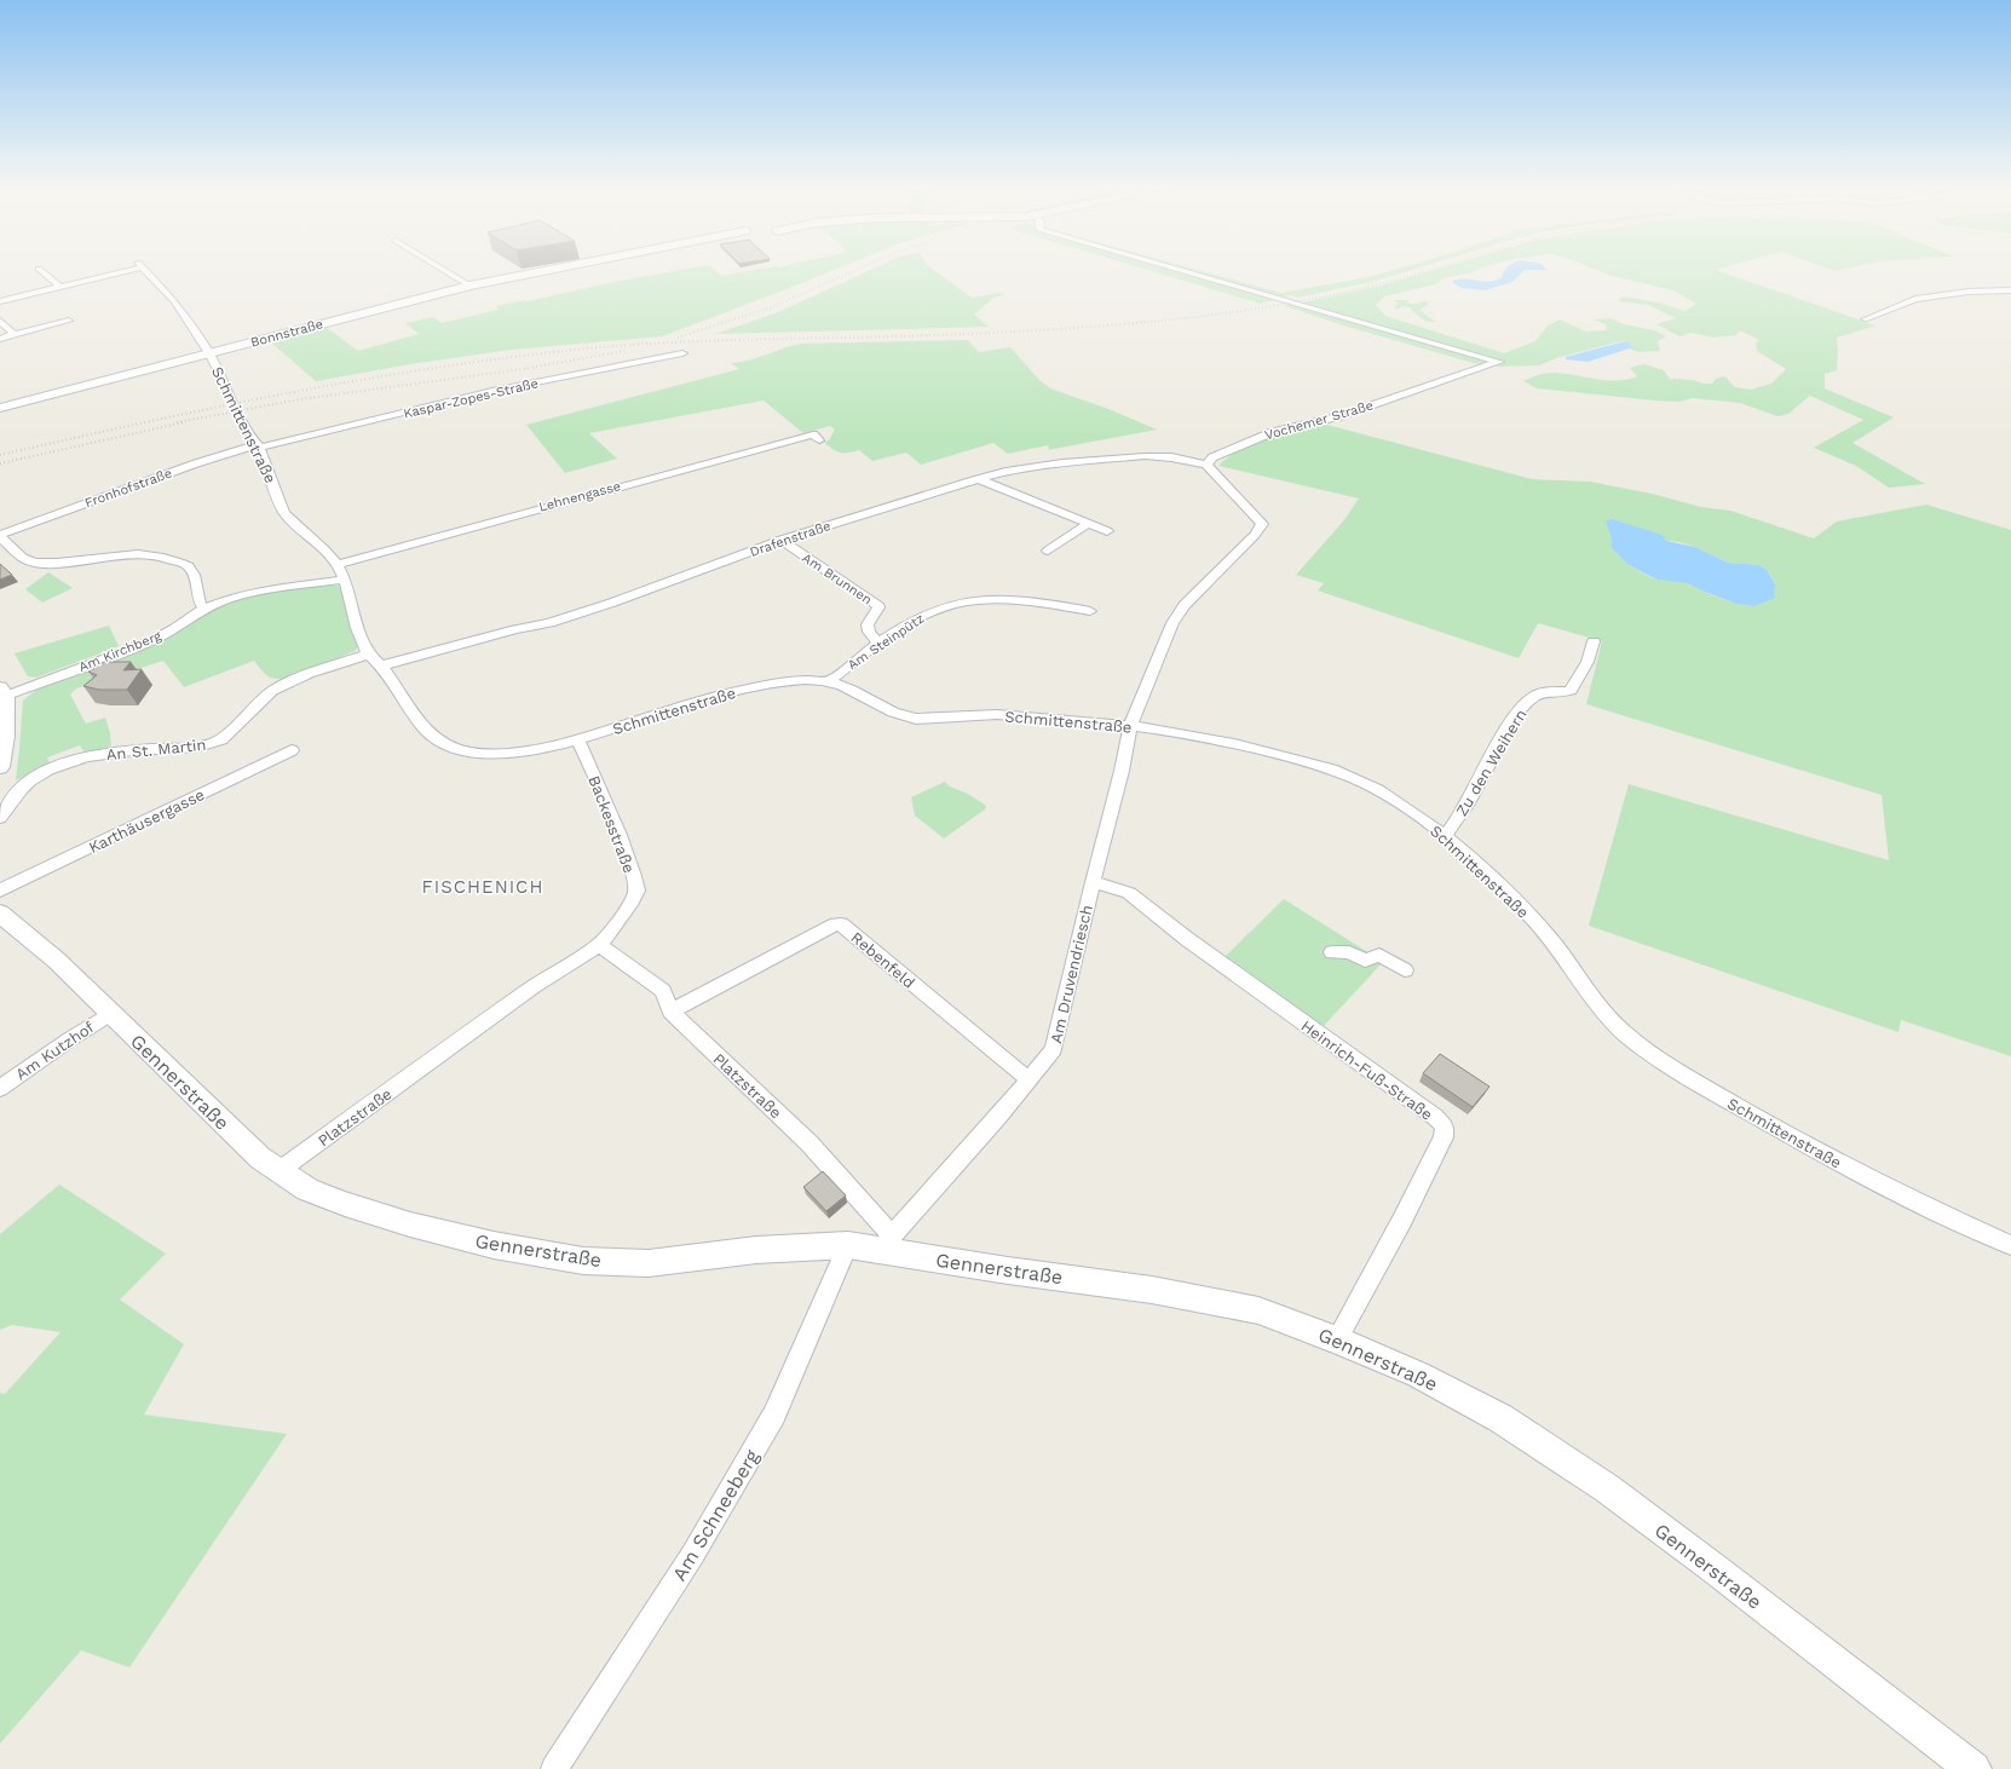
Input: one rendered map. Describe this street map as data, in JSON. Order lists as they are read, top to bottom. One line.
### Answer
{"streets":{"main road":["Bonnstraße"],"street":["Kaspar-Zopes-Straße","Vochemer Straße","Schmittenstraße","Fronhofstraße","Lehnengasse","Drafenstraße","Am Brunnen","Am Steinpütz","Am Kirchberg","An St. Martin","Zu den Weihern","Karthäusergasse","Backesstraße","Rebenfeld","Am Druvendriesch","Am Kutzhof","Heinrich-Fuß-Straße","Gennerstraße","Platzstraße","Am Schneeberg"]},"crossings":[["Bonnstraße","Schmittenstraße"],["Kaspar-Zopes-Straße","Schmittenstraße"],["Kaspar-Zopes-Straße","Fronhofstraße"],["Vochemer Straße","Drafenstraße"],["Schmittenstraße","Fronhofstraße"],["Schmittenstraße","Lehnengasse"],["Schmittenstraße","Drafenstraße"],["Schmittenstraße","Am Steinpütz"],["Schmittenstraße","Am Kirchberg"],["Schmittenstraße","An St. Martin"],["Schmittenstraße","Zu den Weihern"],["Schmittenstraße","Backesstraße"],["Schmittenstraße","Am Druvendriesch"],["Drafenstraße","Am Brunnen"],["Am Brunnen","Am Steinpütz"],["Backesstraße","Platzstraße"],["Rebenfeld","Am Druvendriesch"],["Rebenfeld","Platzstraße"],["Am Druvendriesch","Heinrich-Fuß-Straße"],["Am Druvendriesch","Gennerstraße"],["Am Druvendriesch","Platzstraße"],["Am Kutzhof","Gennerstraße"],["Heinrich-Fuß-Straße","Gennerstraße"],["Gennerstraße","Platzstraße"],["Gennerstraße","Am Schneeberg"]],"districts":["FISCHENICH"]}
